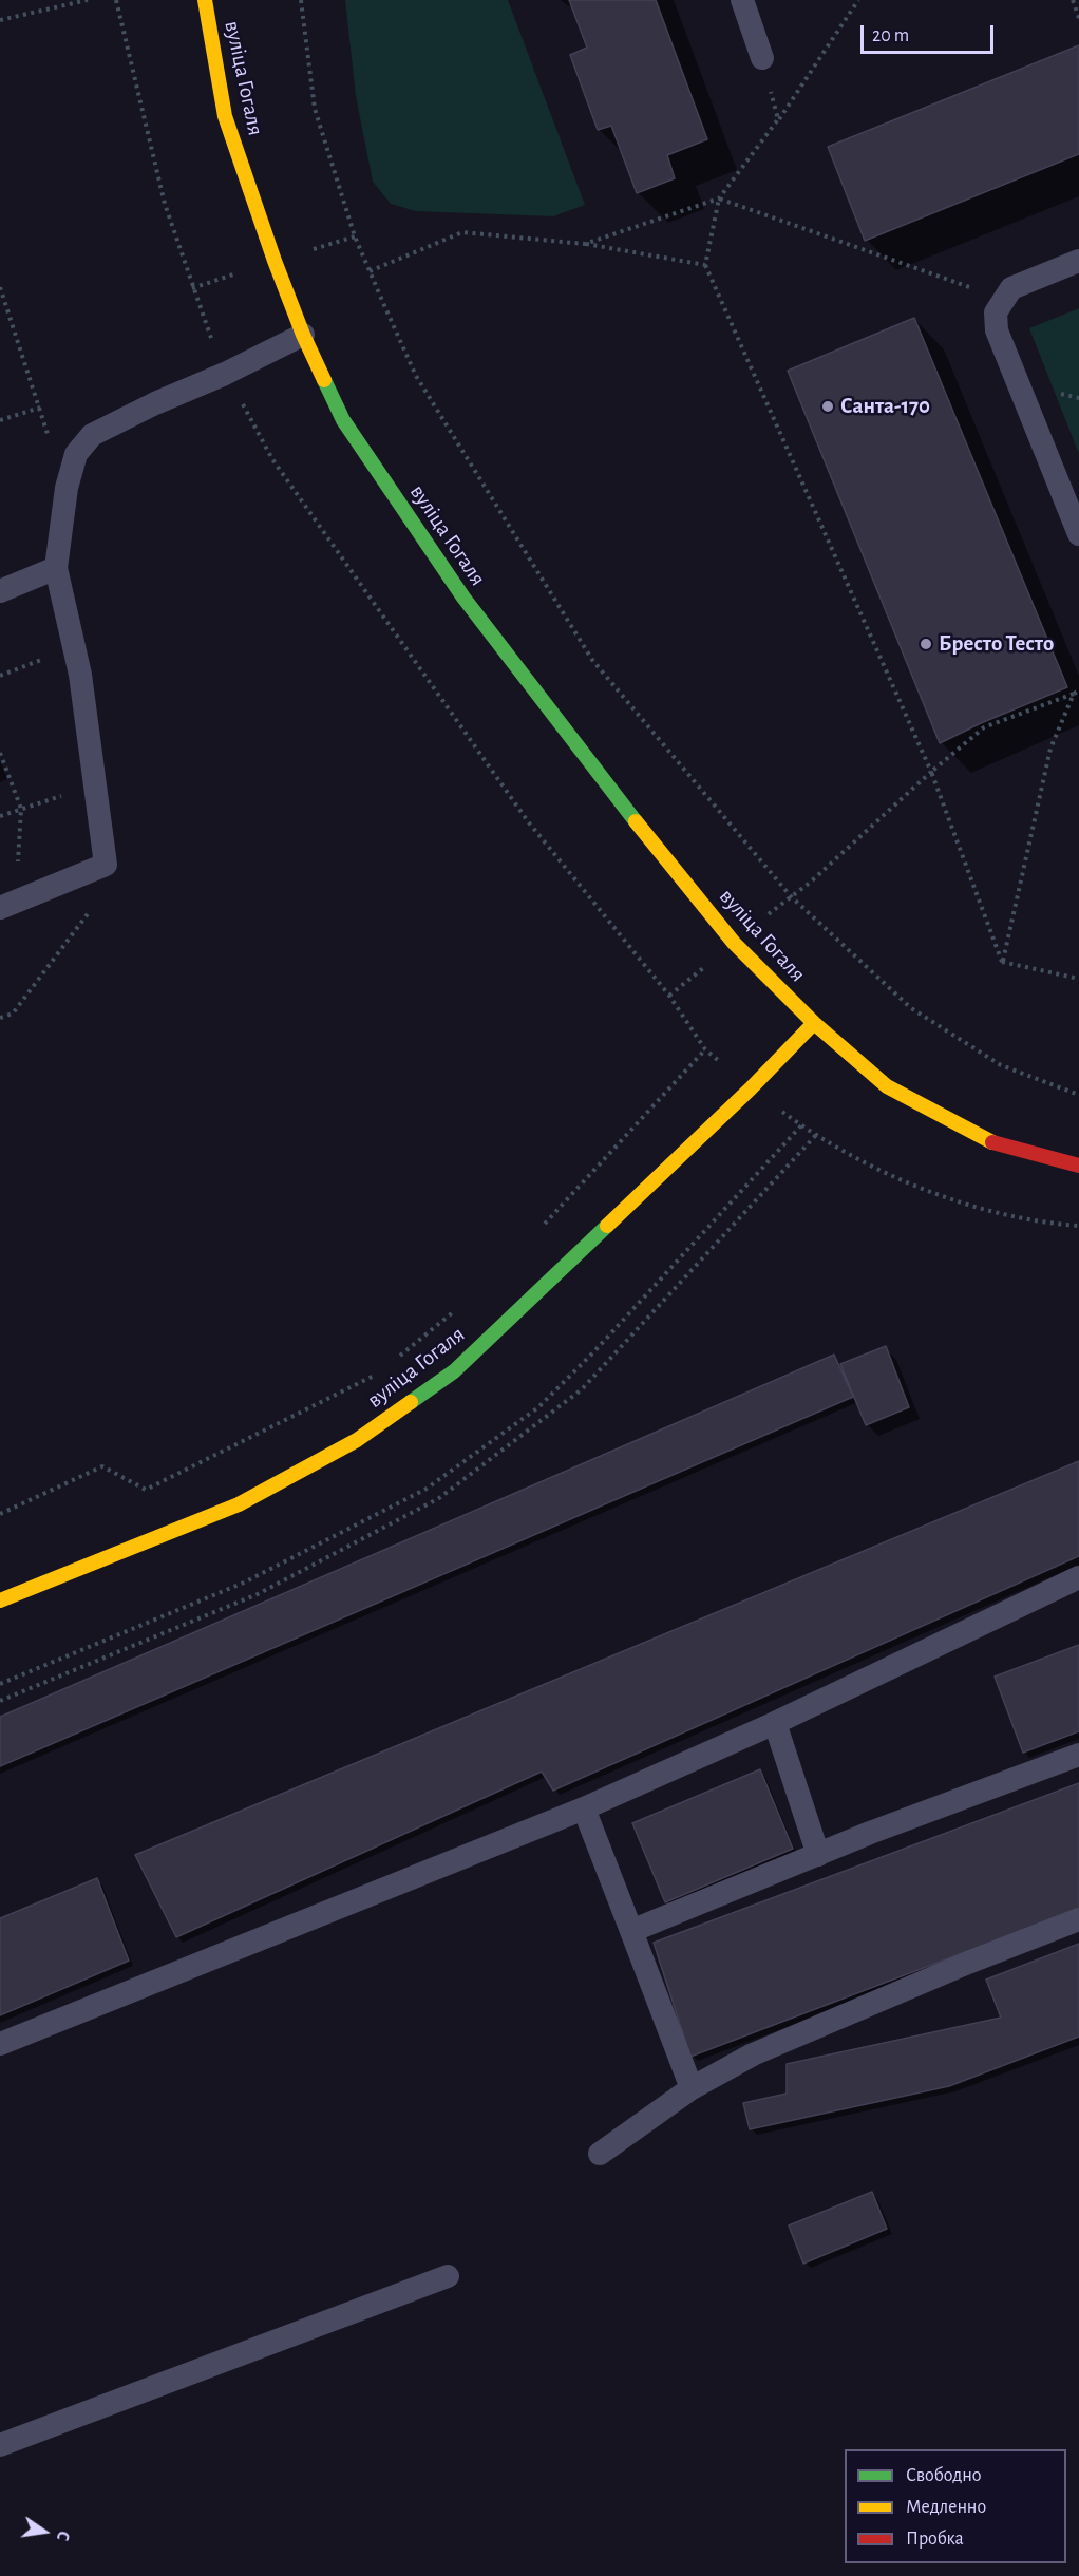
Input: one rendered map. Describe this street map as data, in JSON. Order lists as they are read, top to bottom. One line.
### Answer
{"streets":{"street":["вуліца Гогаля"]},"places":["Санта-170","Бресто Тесто"],"legend":["Свободно","Медленно","Пробка"],"scale_bar":"20 m","north":"right"}
